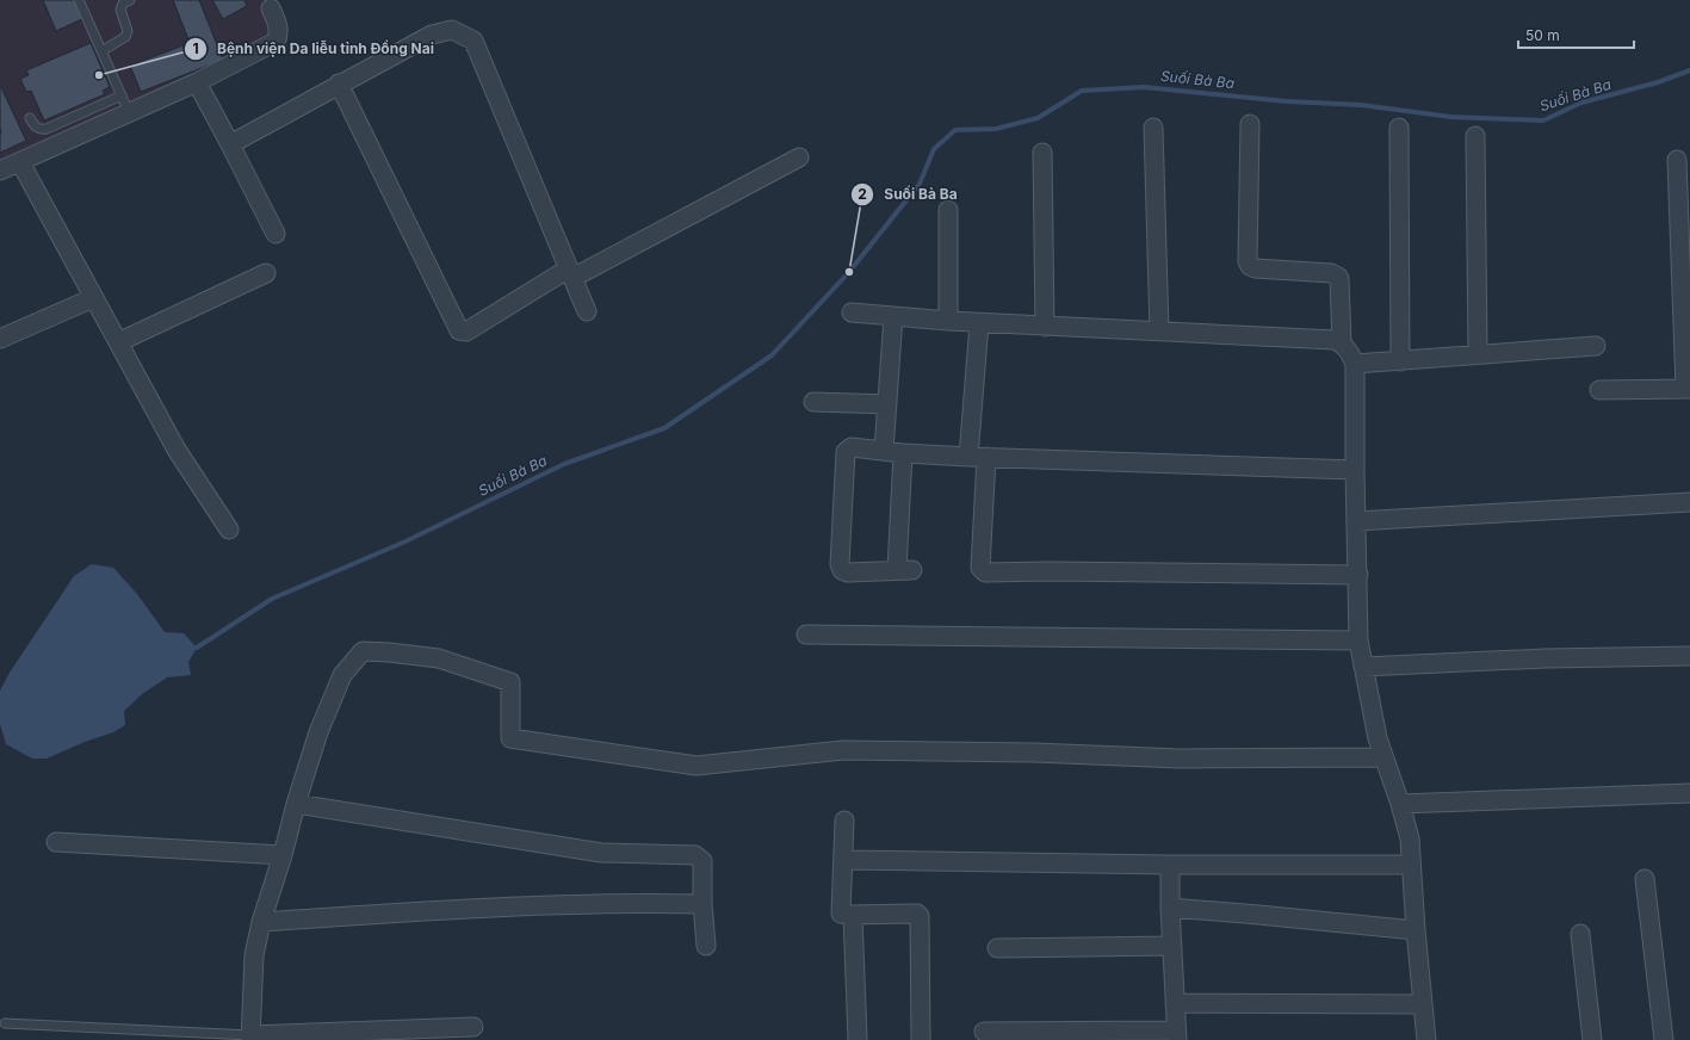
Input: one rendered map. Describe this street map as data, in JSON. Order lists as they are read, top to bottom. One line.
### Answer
{"water":["Suối Bà Ba"],"places":["Bệnh viện Da liễu tỉnh Đồng Nai","Suối Bà Ba"],"scale_bar":"50 m"}
